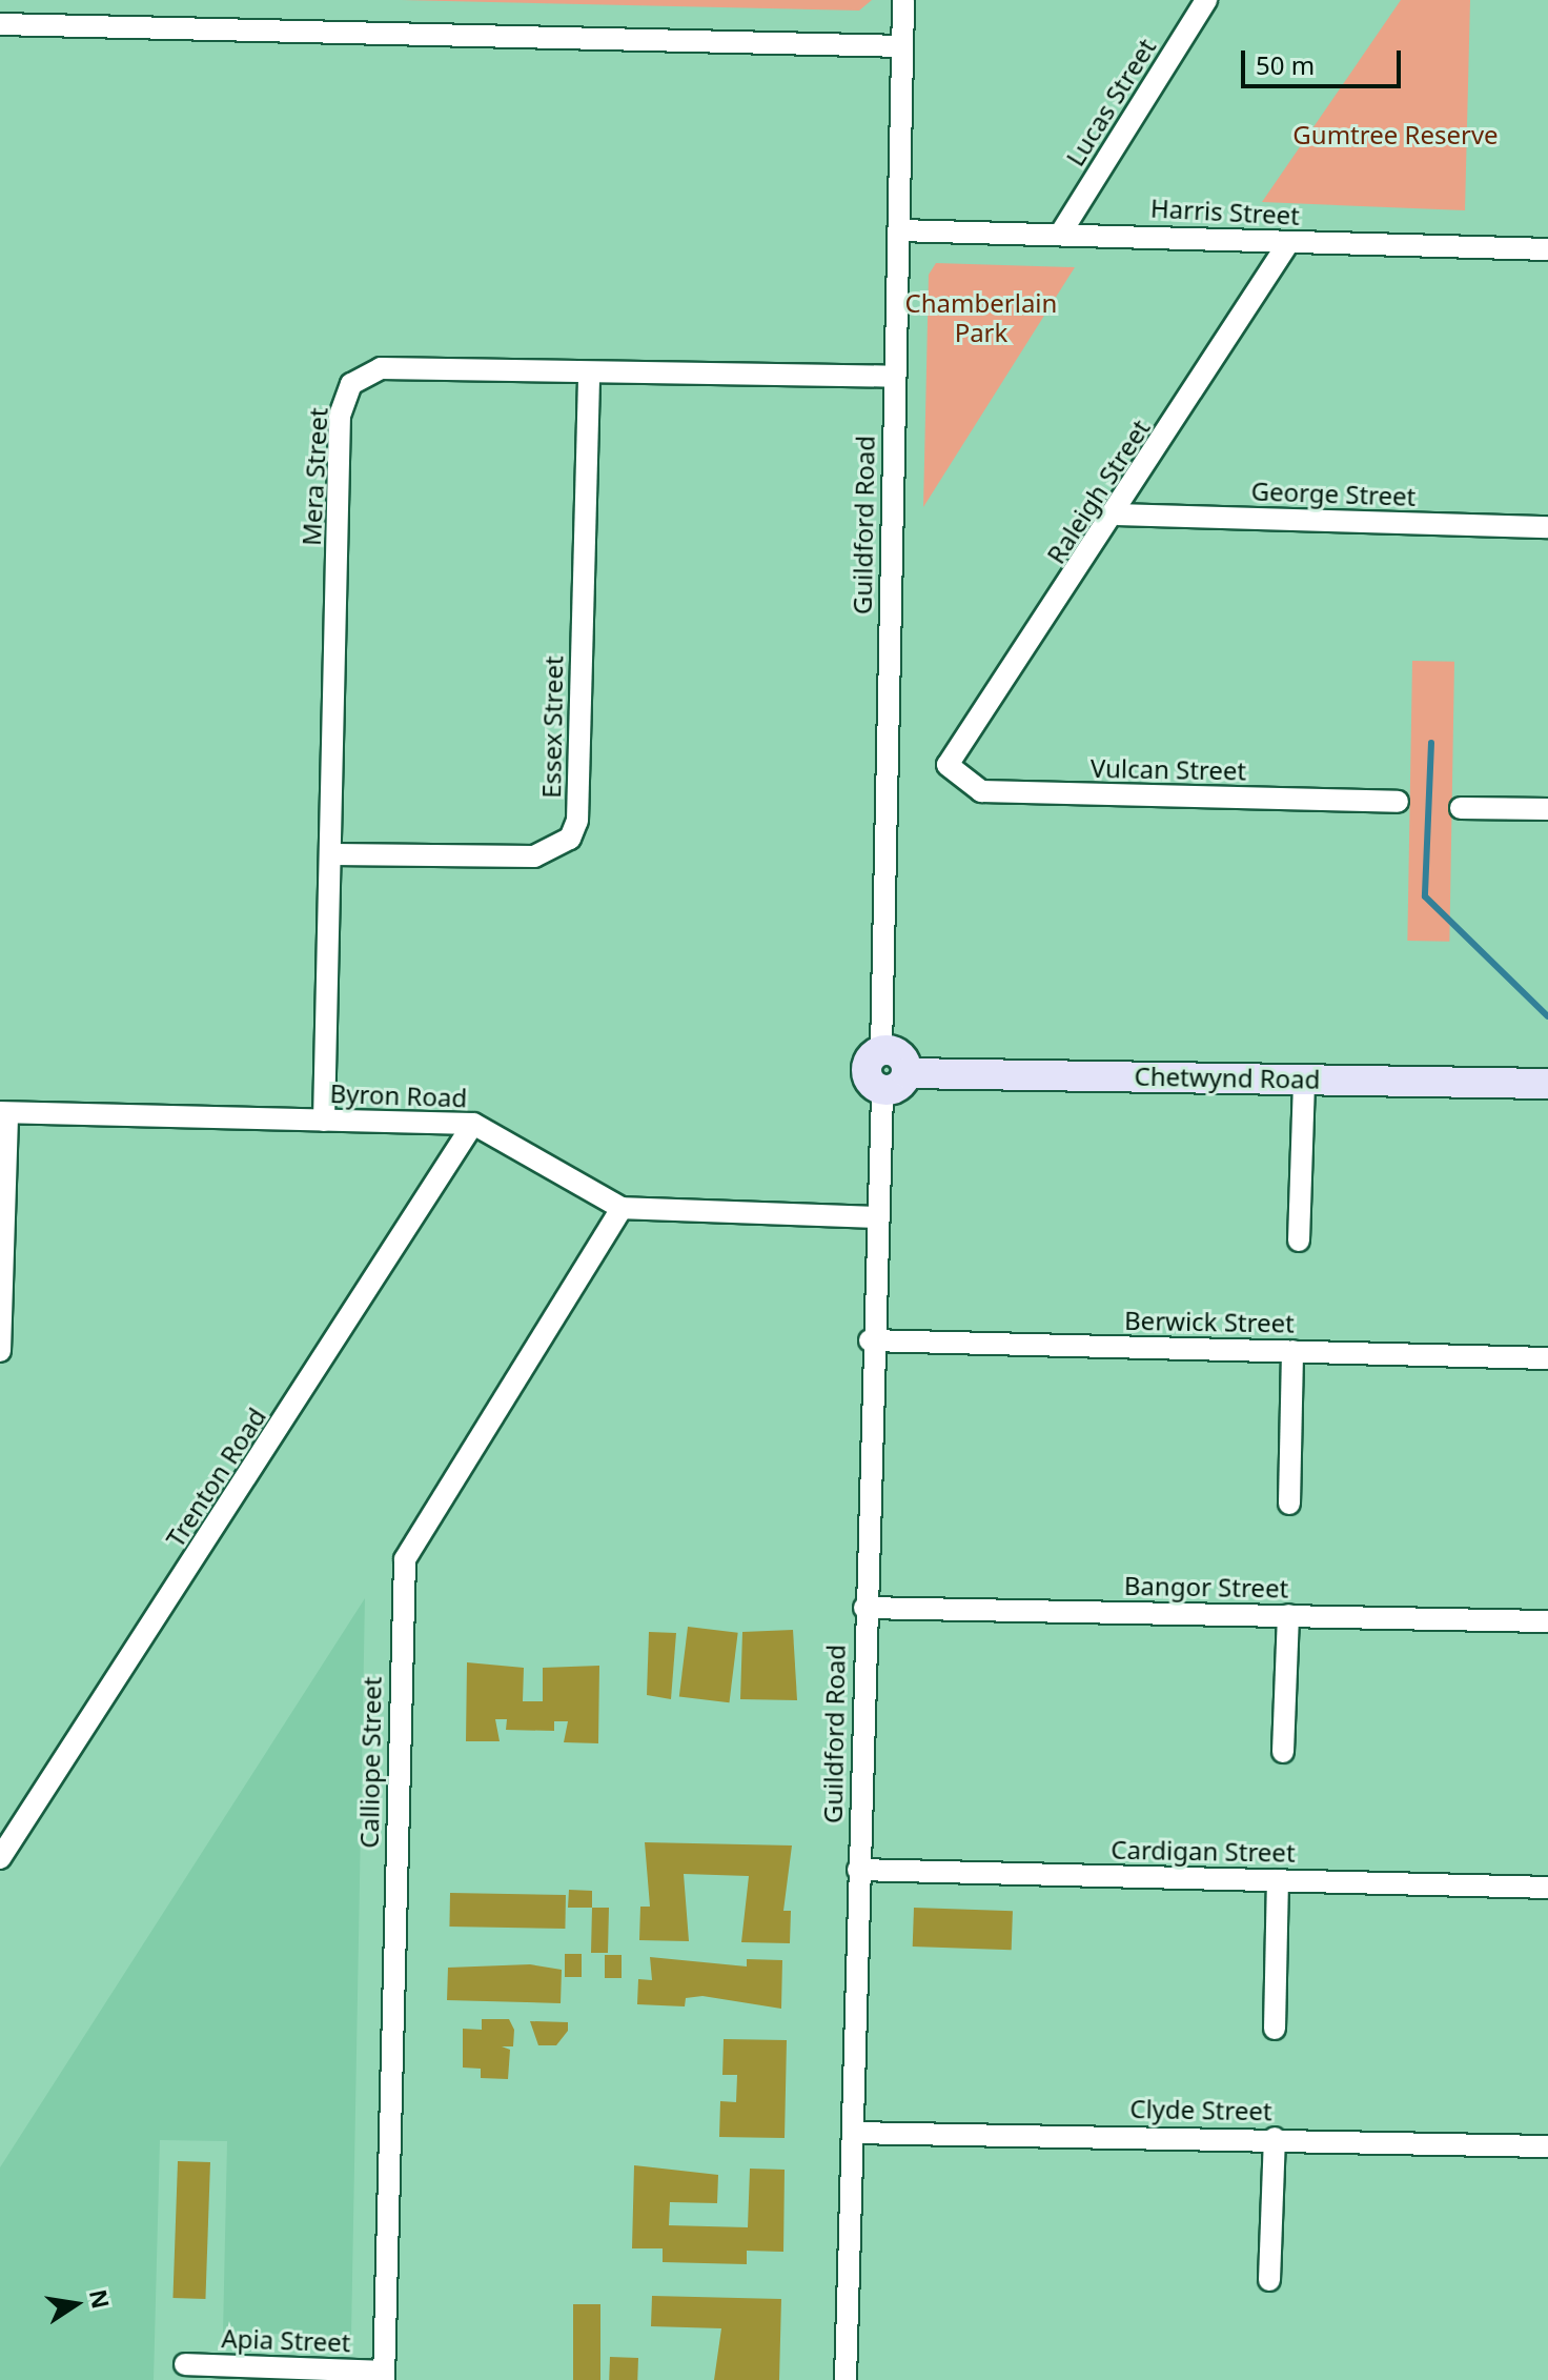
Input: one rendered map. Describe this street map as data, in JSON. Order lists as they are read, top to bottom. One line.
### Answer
{"streets":{"street":["Lucas Street","Harris Street","Mera Street","Raleigh Street","George Street","Guildford Road","Essex Street","Vulcan Street","Chetwynd Road","Byron Road","Berwick Street","Trenton Road","Bangor Street","Calliope Street","Cardigan Street","Clyde Street","Apia Street"]},"crossings":[["Lucas Street","Harris Street"],["Harris Street","Raleigh Street"],["Harris Street","Guildford Road"],["Mera Street","Guildford Road"],["Mera Street","Essex Street"],["Mera Street","Byron Road"],["Raleigh Street","George Street"],["Raleigh Street","Vulcan Street"],["Guildford Road","Chetwynd Road"],["Guildford Road","Byron Road"],["Guildford Road","Berwick Street"],["Guildford Road","Bangor Street"],["Guildford Road","Cardigan Street"],["Guildford Road","Clyde Street"],["Byron Road","Trenton Road"],["Byron Road","Calliope Street"],["Calliope Street","Apia Street"]],"parks":["Gumtree Reserve","Chamberlain Park"],"scale_bar":"50 m","north":"right"}
